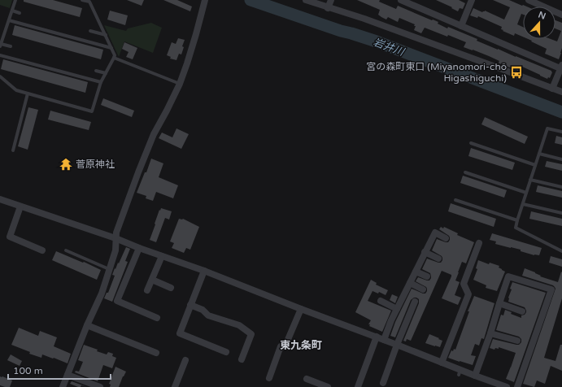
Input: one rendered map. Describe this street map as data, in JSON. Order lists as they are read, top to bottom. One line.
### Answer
{"districts":["東九条町"],"water":["岩井川"],"places":{"bus stop":["宮の森町東口 (Miyanomori-chō Higashiguchi)"],"temple":["菅原神社"]},"scale_bar":"100 m","north":"top"}
